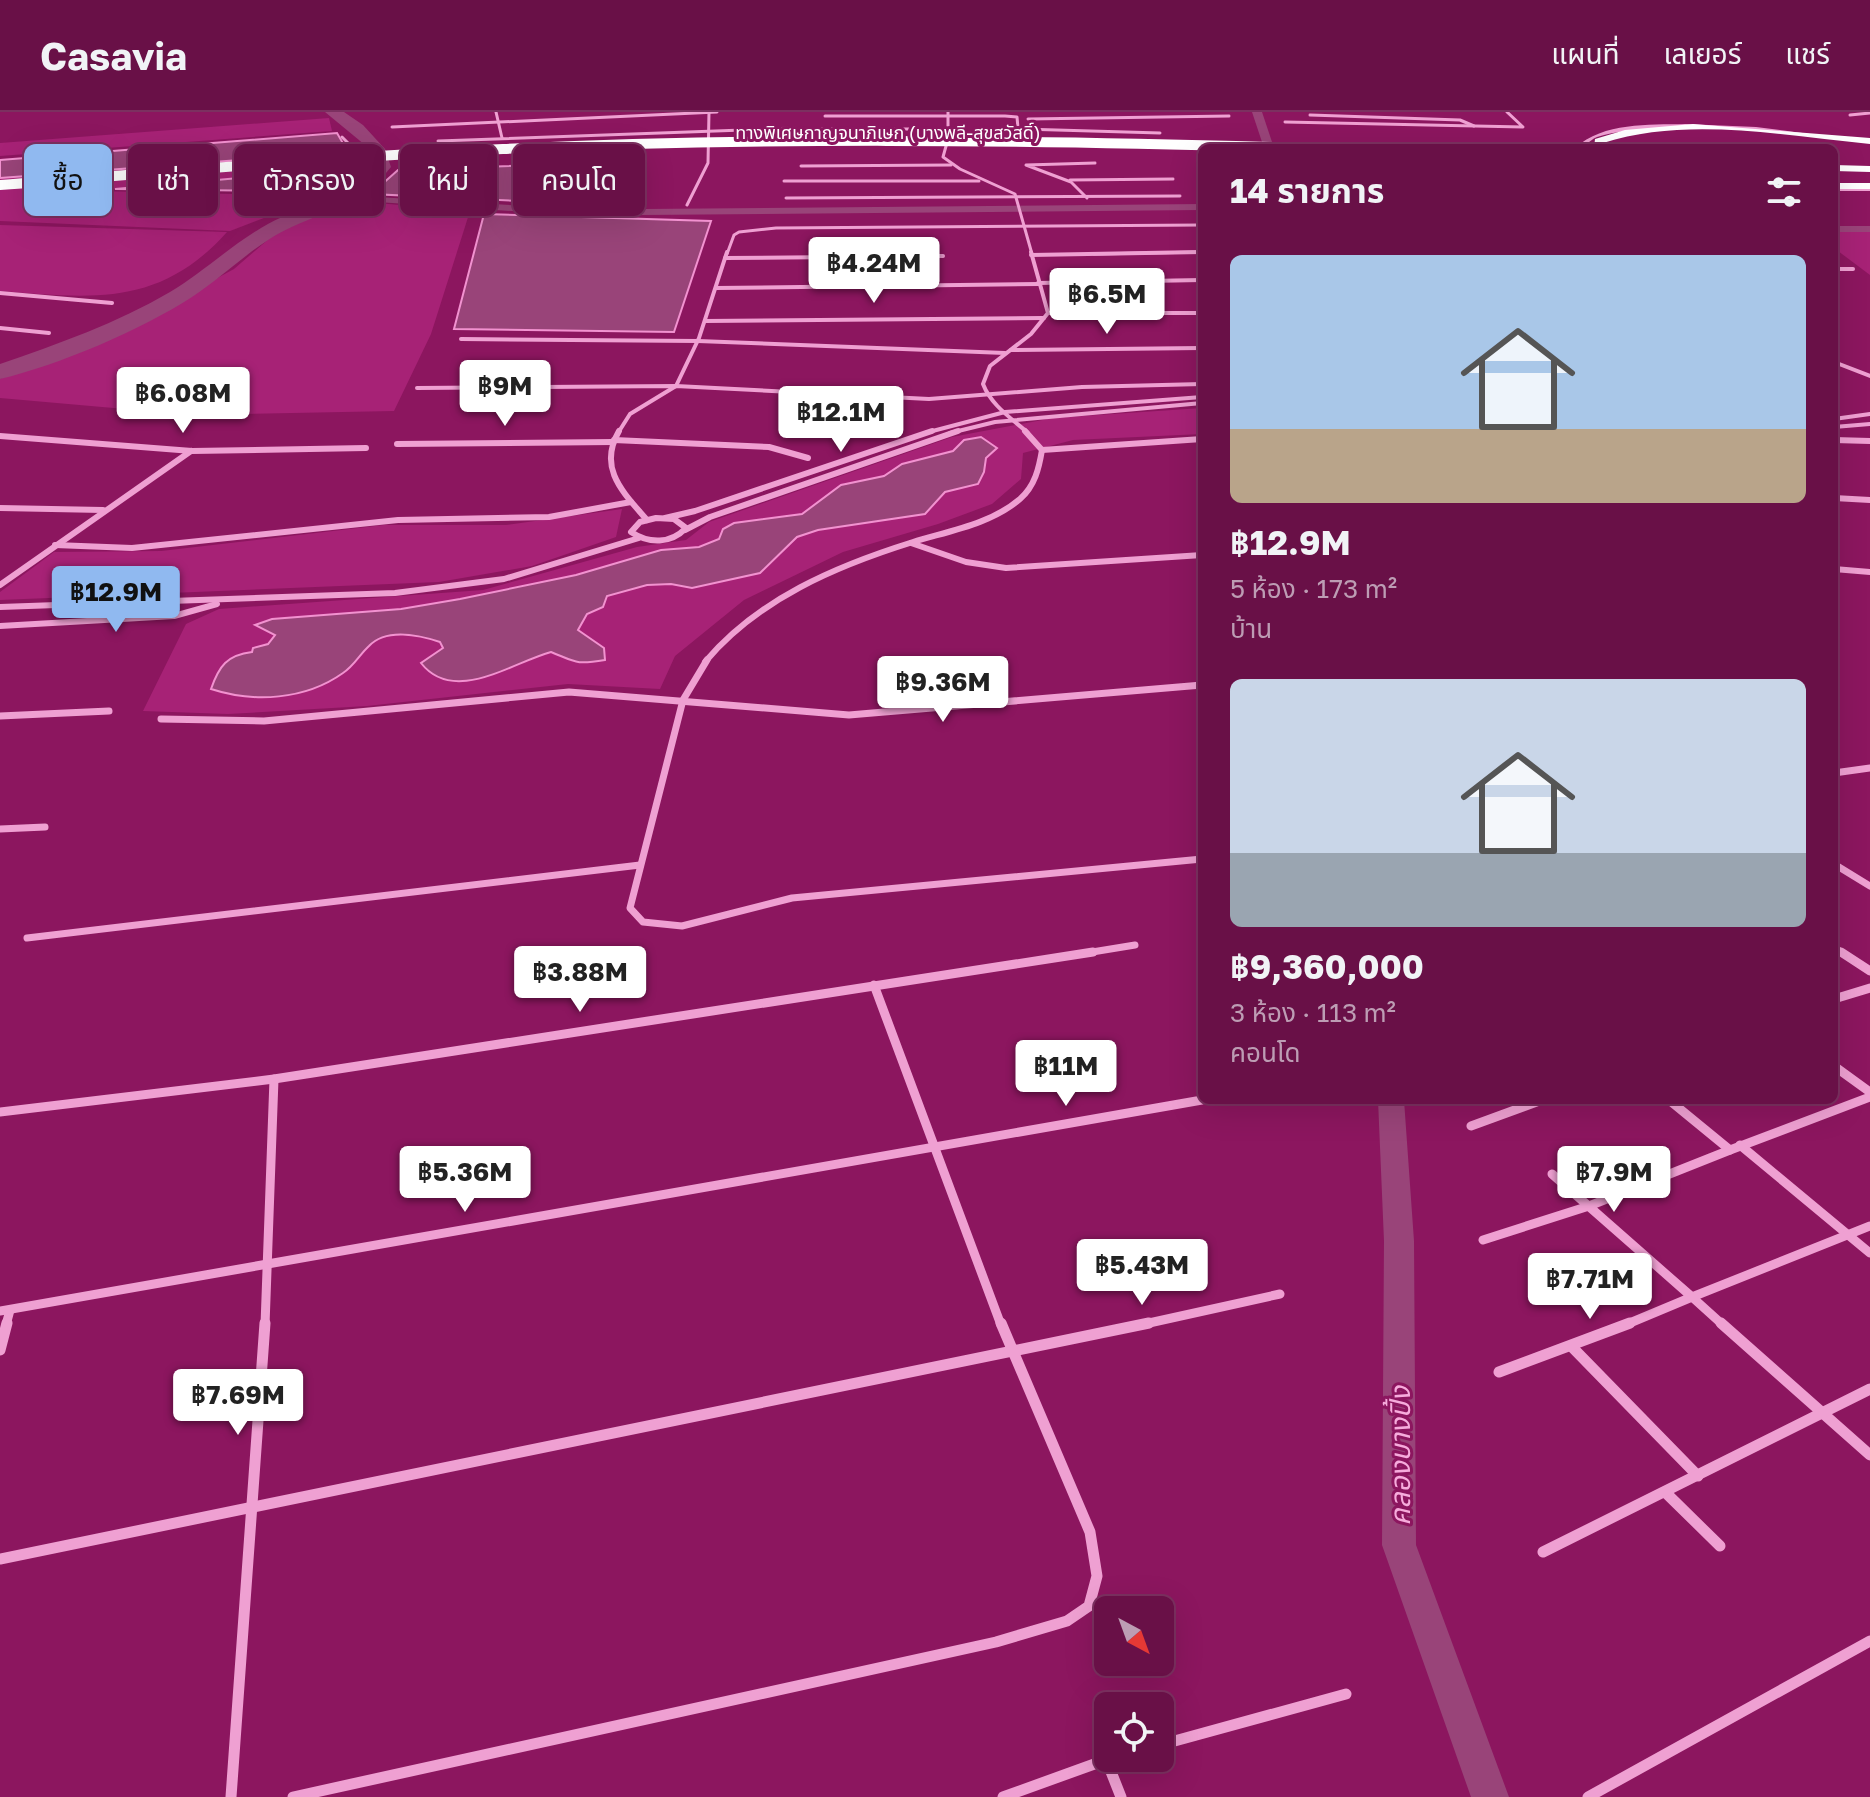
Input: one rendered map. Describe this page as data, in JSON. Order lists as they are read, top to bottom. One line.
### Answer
{"streets":{"highway":["ทางพิเศษกาญจนาภิเษก (บางพลี-สุขสวัสดิ์)"]},"water":["คลองบางปิ้ง"],"north":"bottom right","page":{"header":"Casavia","nav":["แผนที่","เลเยอร์","แชร์"],"chip":["ซื้อ","เช่า","ตัวกรอง","ใหม่","คอนโด"],"heading":"14 รายการ","price":["฿4.24M","฿6.5M","฿9M","฿6.08M","฿12.1M","฿12.9M","฿9.36M","฿3.88M","฿11M","฿5.36M","฿7.9M","฿5.43M","฿7.71M","฿7.69M"],"list":[{"name":"฿12.9M","note":"5 ห้อง · 173 m² · บ้าน"},{"name":"฿9,360,000","note":"3 ห้อง · 113 m² · คอนโด"}]}}
